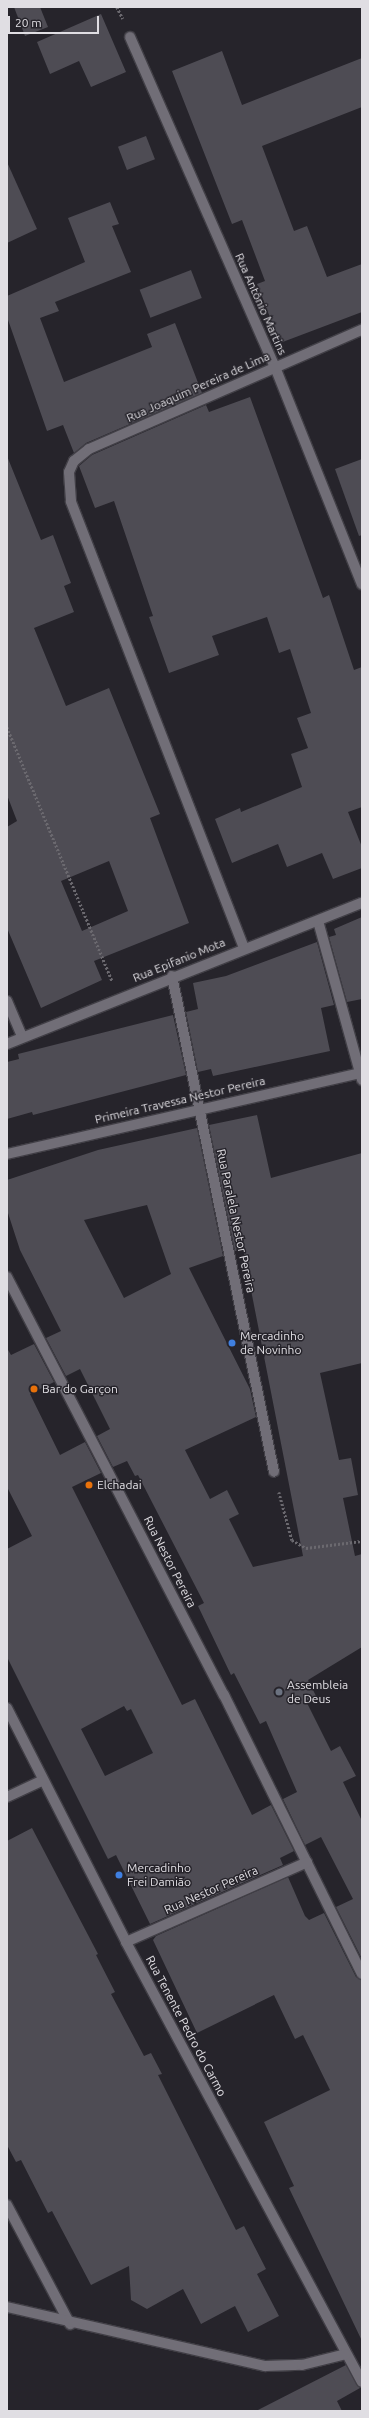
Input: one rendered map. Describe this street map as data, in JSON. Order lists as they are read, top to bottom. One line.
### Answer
{"streets":{"street":["Rua Antônio Martins","Rua Joaquim Pereira de Lima","Rua Epifanio Mota","Primeira Travessa Nestor Pereira","Rua Paralela Nestor Pereira","Rua Nestor Pereira","Rua Tenente Pedro do Carmo"]},"crossings":[["Rua Antônio Martins","Rua Joaquim Pereira de Lima"],["Rua Joaquim Pereira de Lima","Rua Epifanio Mota"],["Rua Epifanio Mota","Rua Paralela Nestor Pereira"],["Primeira Travessa Nestor Pereira","Rua Paralela Nestor Pereira"],["Rua Nestor Pereira","Rua Tenente Pedro do Carmo"]],"places":["Mercadinho de Novinho","Bar do Garçon","Elchadai","Assembleia de Deus","Mercadinho Frei Damião"],"scale_bar":"20 m"}
